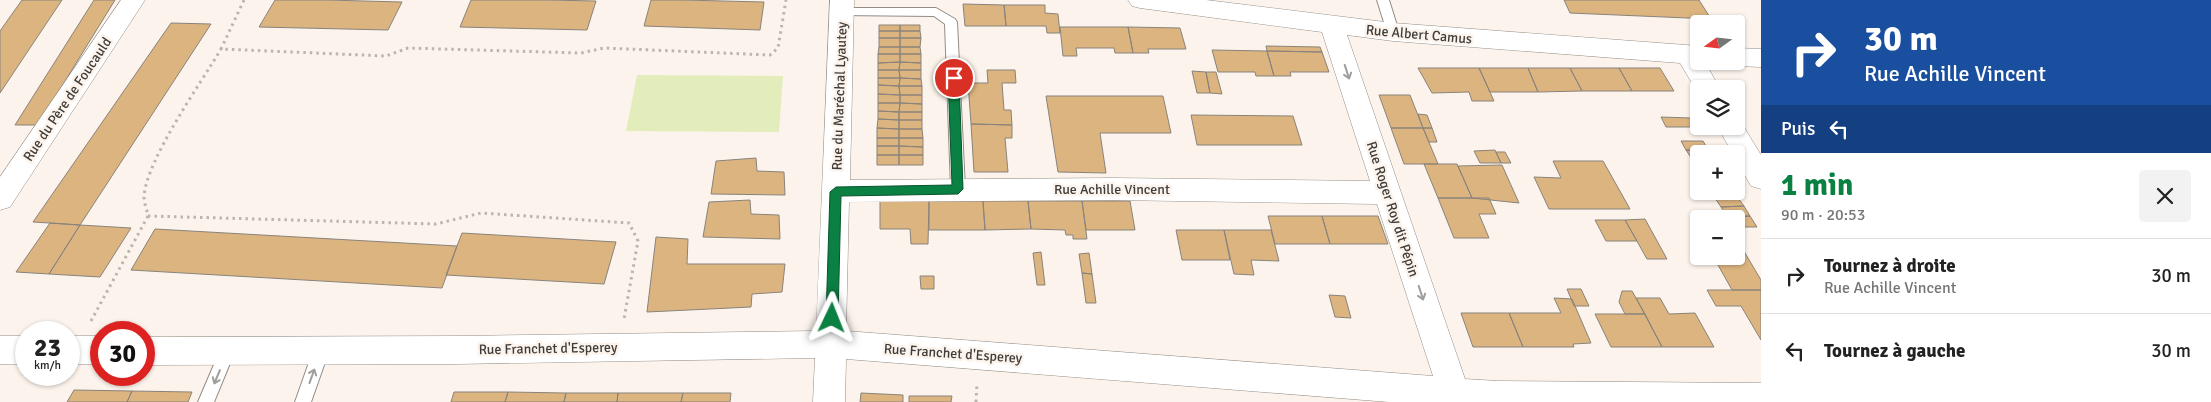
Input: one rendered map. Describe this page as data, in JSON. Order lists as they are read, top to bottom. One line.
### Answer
{"streets":{"street":["Rue Albert Camus","Rue du Maréchal Lyautey","Rue du Père de Foucauld","Rue Achille Vincent","Rue Roger Roy dit Pépin","Rue Franchet d'Esperey"]},"crossings":[["Rue Albert Camus","Rue Roger Roy dit Pépin"],["Rue du Maréchal Lyautey","Rue Achille Vincent"],["Rue du Maréchal Lyautey","Rue Franchet d'Esperey"],["Rue Achille Vincent","Rue Roger Roy dit Pépin"],["Rue Roger Roy dit Pépin","Rue Franchet d'Esperey"]],"one_way":["Rue Roger Roy dit Pépin"],"north":"left","page":{"turn":["30 m","Rue Achille Vincent"],"map_buttons":["+","−"],"then":"Puis","heading":["1 min","90 m · 20:53"],"list":[{"name":"Tournez à droite","note":"Rue Achille Vincent","value":"30 m"},{"name":"Tournez à gauche","value":"30 m"}],"speed":"23 km/h","limit":"30"}}
